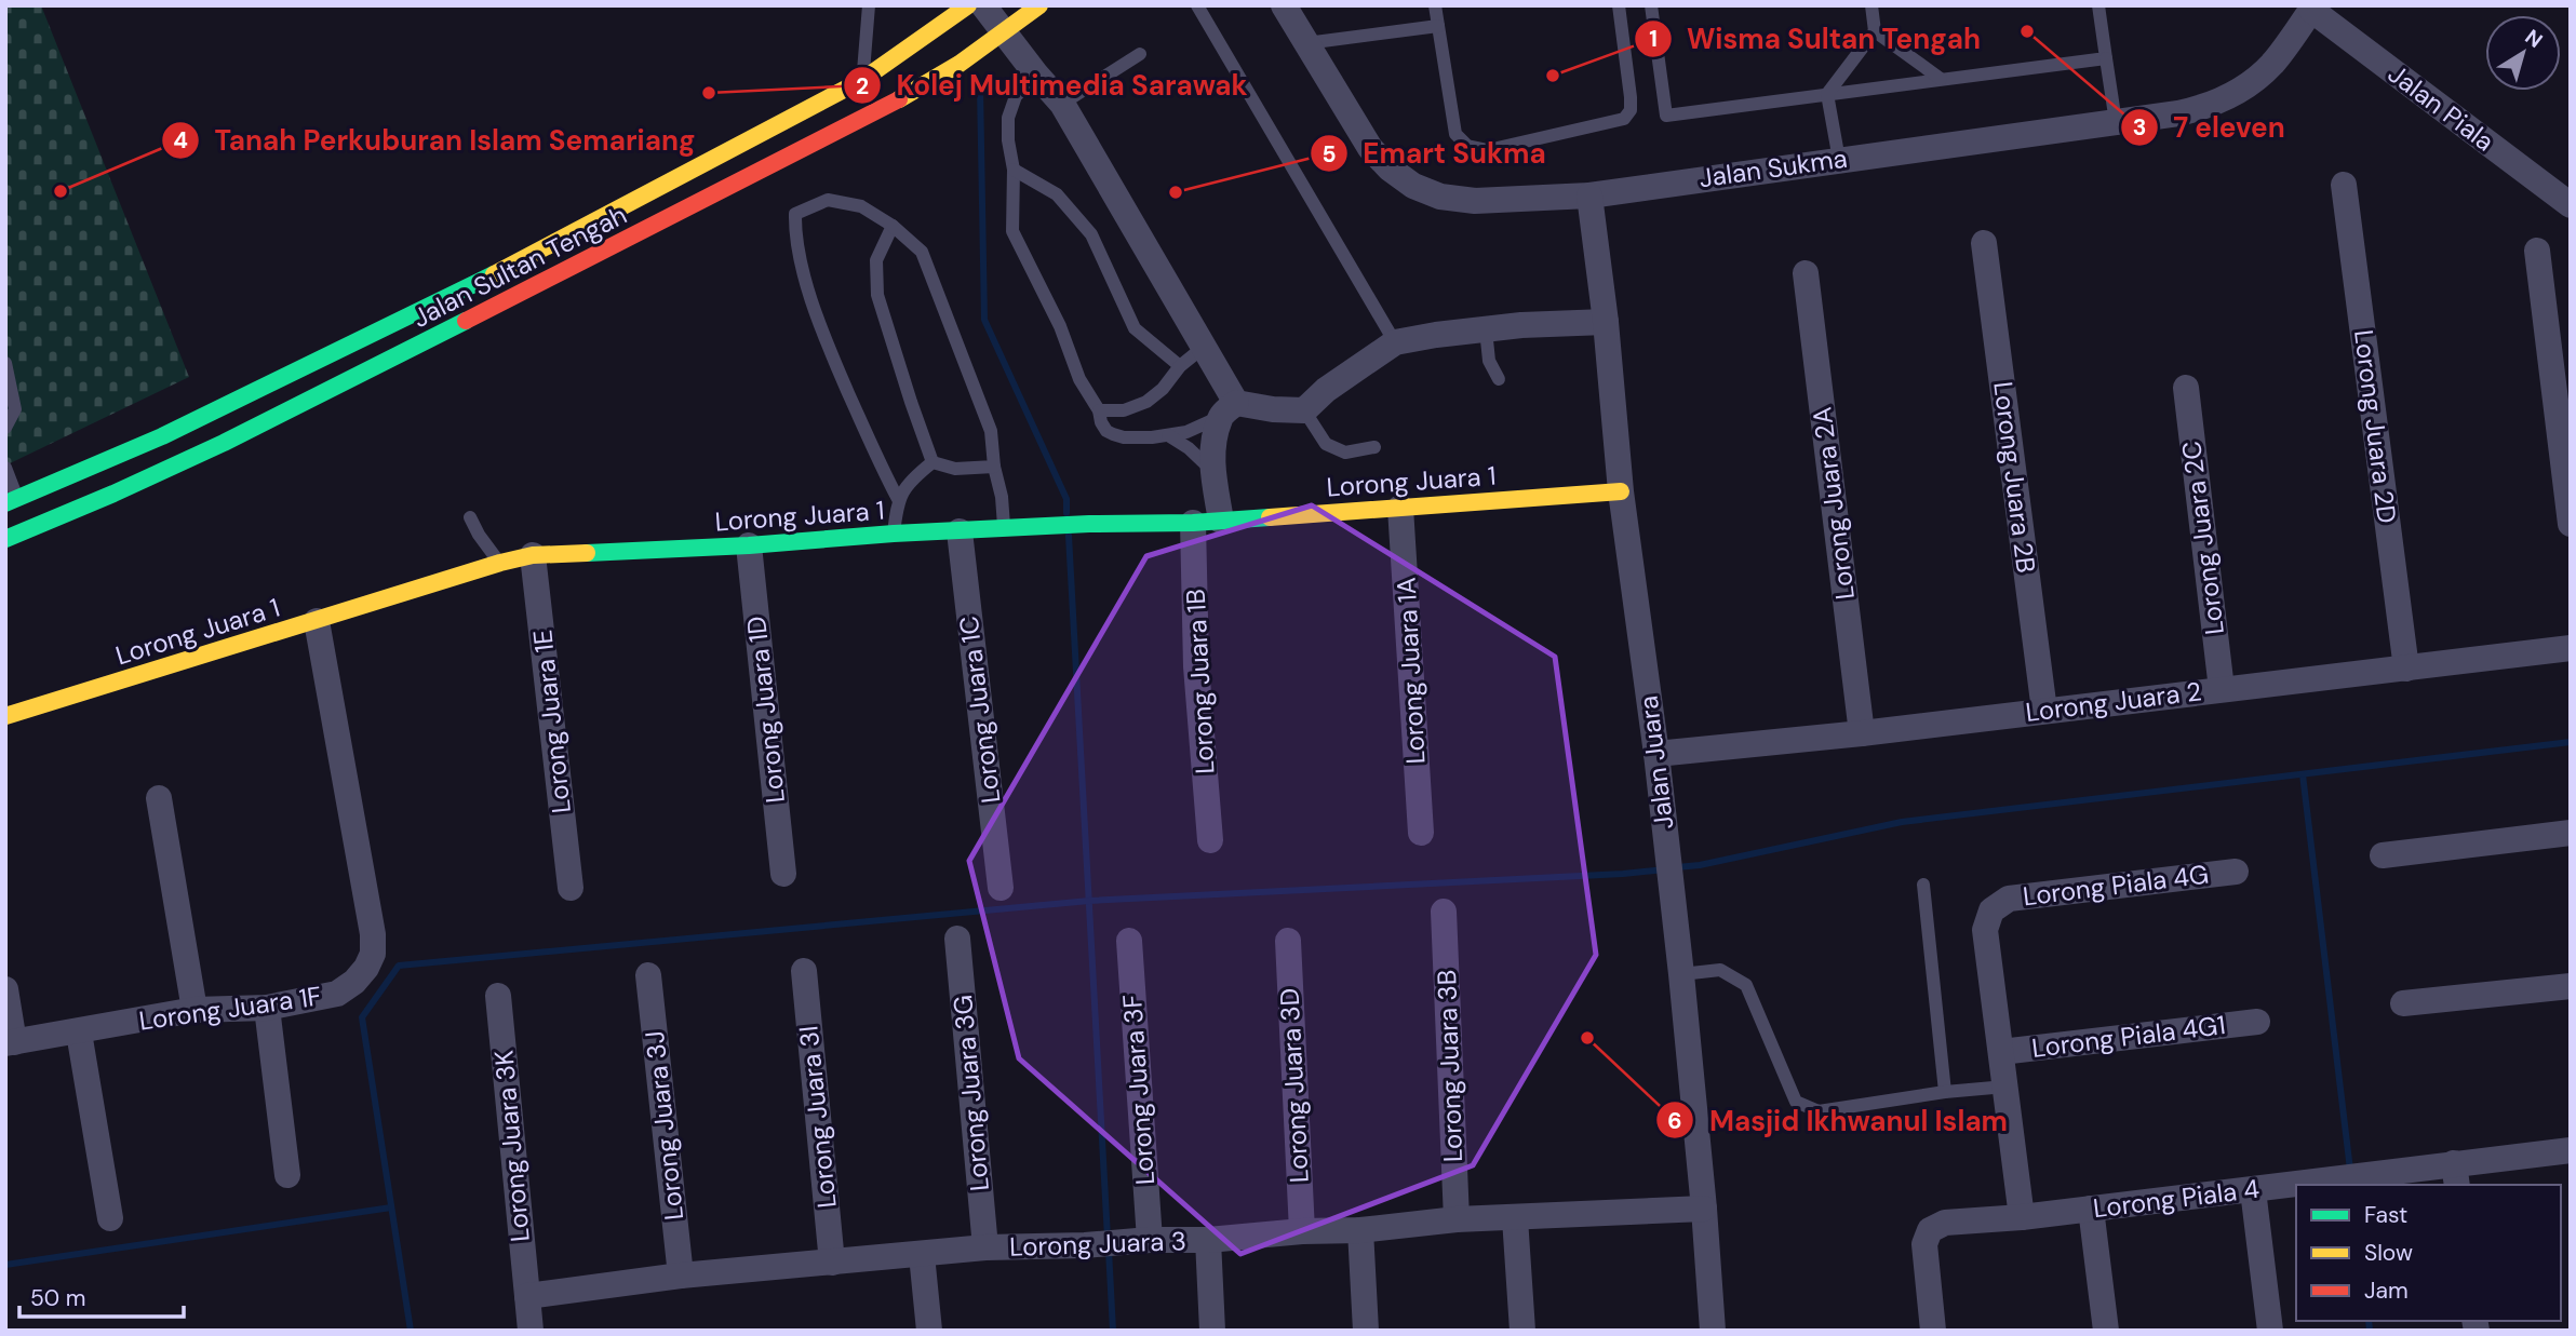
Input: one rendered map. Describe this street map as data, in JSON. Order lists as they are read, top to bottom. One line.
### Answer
{"streets":{"main road":["Jalan Sultan Tengah","Lorong Juara 1"],"street":["Jalan Piala","Jalan Sukma","Lorong Juara 2D","Lorong Juara 2B","Lorong Juara 2A","Lorong Juara 2C","Lorong Juara 1A","Lorong Juara 1B","Lorong Juara 2","Lorong Juara 1D","Lorong Juara 1C","Lorong Juara 1E","Jalan Juara","Lorong Piala 4G","Lorong Juara 1F","Lorong Piala 4G1","Lorong Juara 3B","Lorong Juara 3D","Lorong Juara 3F","Lorong Juara 3G","Lorong Juara 3I","Lorong Juara 3J","Lorong Juara 3K","Lorong Piala 4","Lorong Juara 3"]},"crossings":[["Jalan Piala","Jalan Sukma"],["Jalan Sukma","Jalan Juara"],["Lorong Juara 2D","Lorong Juara 2"],["Lorong Juara 2B","Lorong Juara 2"],["Lorong Juara 1","Lorong Juara 1A"],["Lorong Juara 1","Lorong Juara 1B"],["Lorong Juara 1","Lorong Juara 1D"],["Lorong Juara 1","Lorong Juara 1C"],["Lorong Juara 1","Lorong Juara 1E"],["Lorong Juara 1","Jalan Juara"],["Lorong Juara 1","Lorong Juara 1F"],["Lorong Juara 2A","Lorong Juara 2"],["Lorong Juara 2C","Lorong Juara 2"],["Lorong Juara 2","Jalan Juara"],["Jalan Juara","Lorong Juara 3"],["Lorong Piala 4G","Lorong Piala 4G1"],["Lorong Piala 4G","Lorong Piala 4"],["Lorong Juara 3B","Lorong Juara 3"],["Lorong Juara 3D","Lorong Juara 3"],["Lorong Juara 3F","Lorong Juara 3"],["Lorong Juara 3G","Lorong Juara 3"],["Lorong Juara 3I","Lorong Juara 3"],["Lorong Juara 3J","Lorong Juara 3"],["Lorong Juara 3K","Lorong Juara 3"]],"places":["7 eleven","Wisma Sultan Tengah","Kolej Multimedia Sarawak","Tanah Perkuburan Islam Semariang","Emart Sukma","Masjid Ikhwanul Islam"],"legend":["Fast","Slow","Jam"],"scale_bar":"50 m","north":"top right"}
